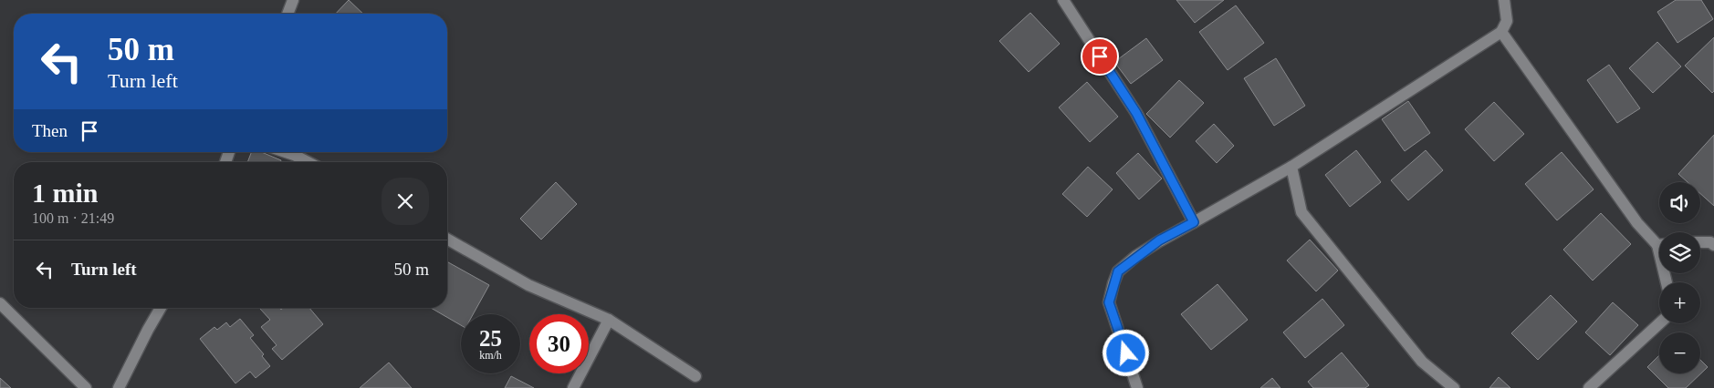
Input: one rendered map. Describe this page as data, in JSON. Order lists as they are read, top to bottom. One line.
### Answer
{"page":{"turn":["50 m","Turn left"],"then":"Then","heading":["1 min","100 m · 21:49"],"map_buttons":["+","−"],"list":[{"name":"Turn left","value":"50 m"}],"speed":"25 km/h","limit":"30"}}
